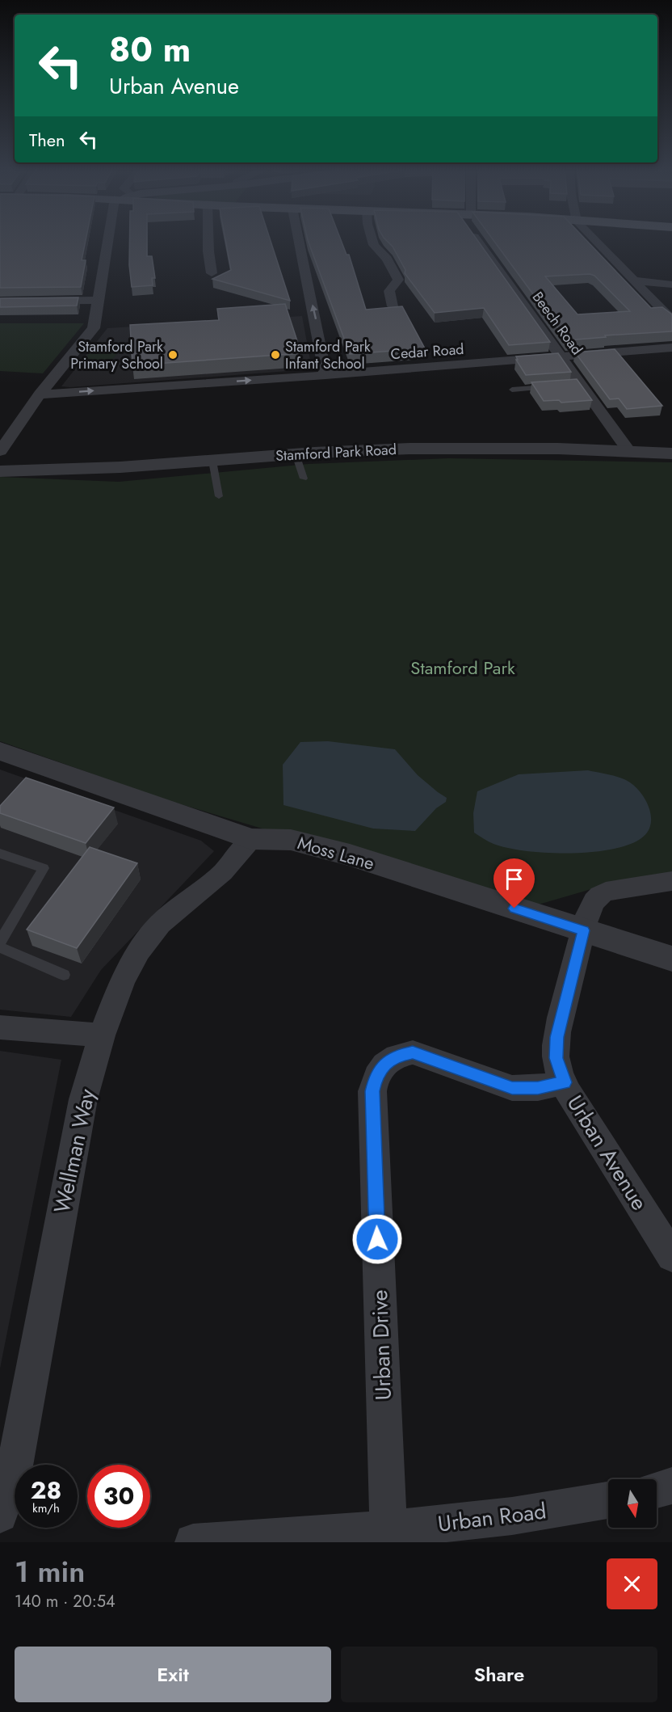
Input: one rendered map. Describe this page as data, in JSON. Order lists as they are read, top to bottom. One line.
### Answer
{"streets":{"street":["Beech Road","Cedar Road","Stamford Park Road","Moss Lane","Wellman Way","Urban Avenue","Urban Drive","Urban Road"]},"crossings":[["Beech Road","Cedar Road"],["Beech Road","Stamford Park Road"],["Moss Lane","Wellman Way"],["Moss Lane","Urban Avenue"],["Urban Avenue","Urban Drive"],["Urban Drive","Urban Road"]],"one_way":["Cedar Road"],"parks":["Stamford Park"],"places":["Stamford Park Primary School","Stamford Park Infant School"],"north":"bottom","page":{"turn":["80 m","Urban Avenue"],"then":"Then","speed":"28 km/h","limit":"30","heading":["1 min","140 m · 20:54"],"buttons":["Exit","Share"]}}
